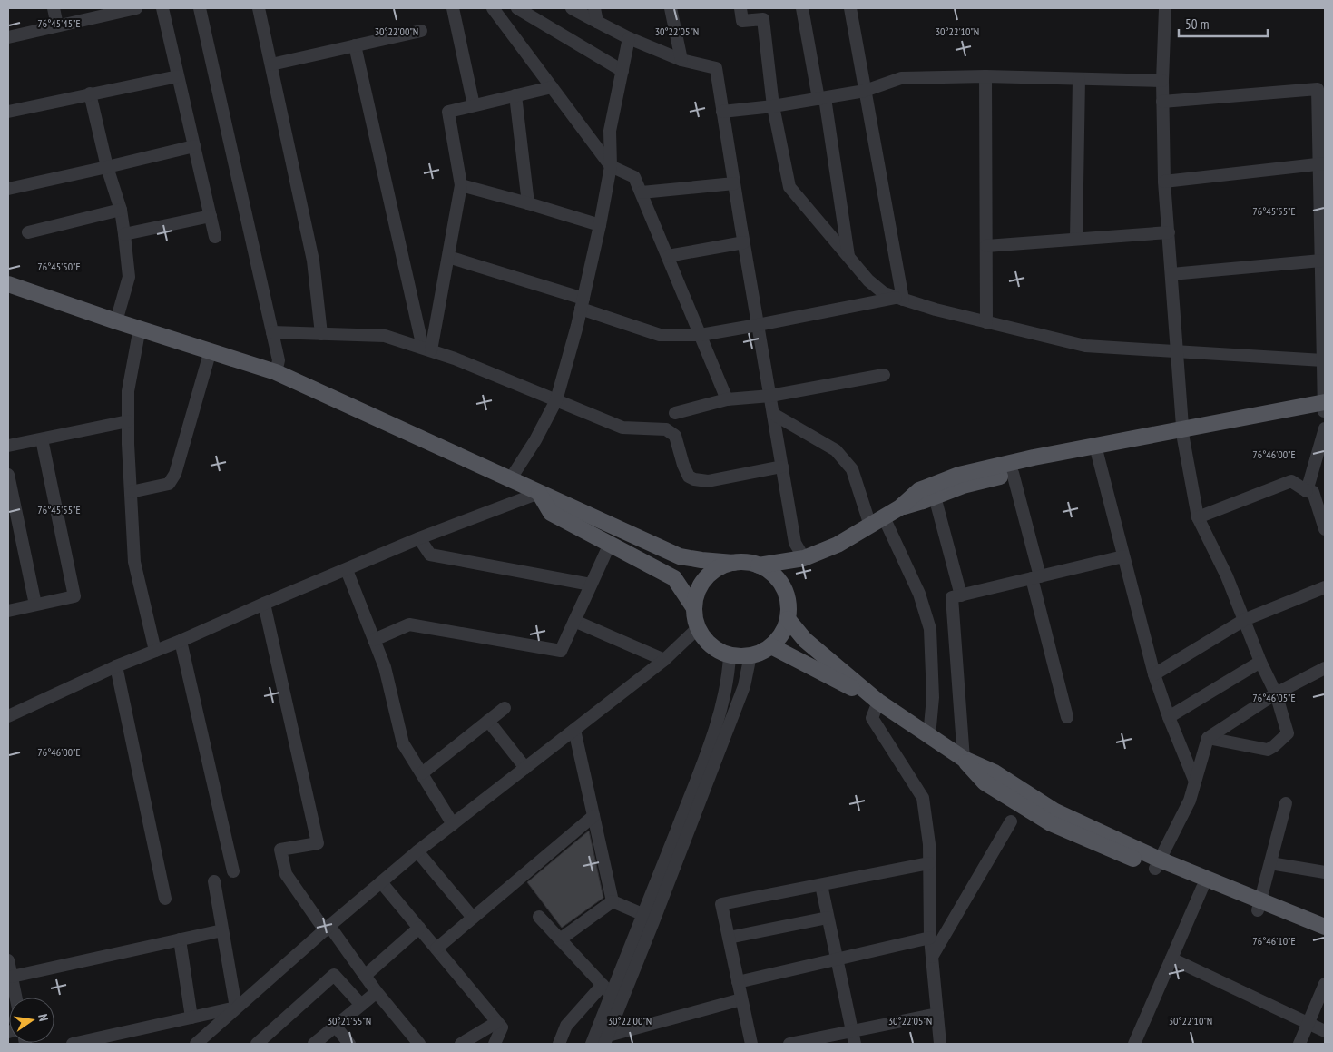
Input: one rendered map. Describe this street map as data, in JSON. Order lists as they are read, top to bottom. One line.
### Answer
{"scale_bar":"50 m","north":"right","coordinates":["76°45'45\"E","30°22'10\"N","30°22'00\"N","30°22'05\"N","76°45'55\"E","76°45'50\"E","76°46'00\"E","76°46'05\"E","76°46'10\"E","30°21'55\"N"]}
